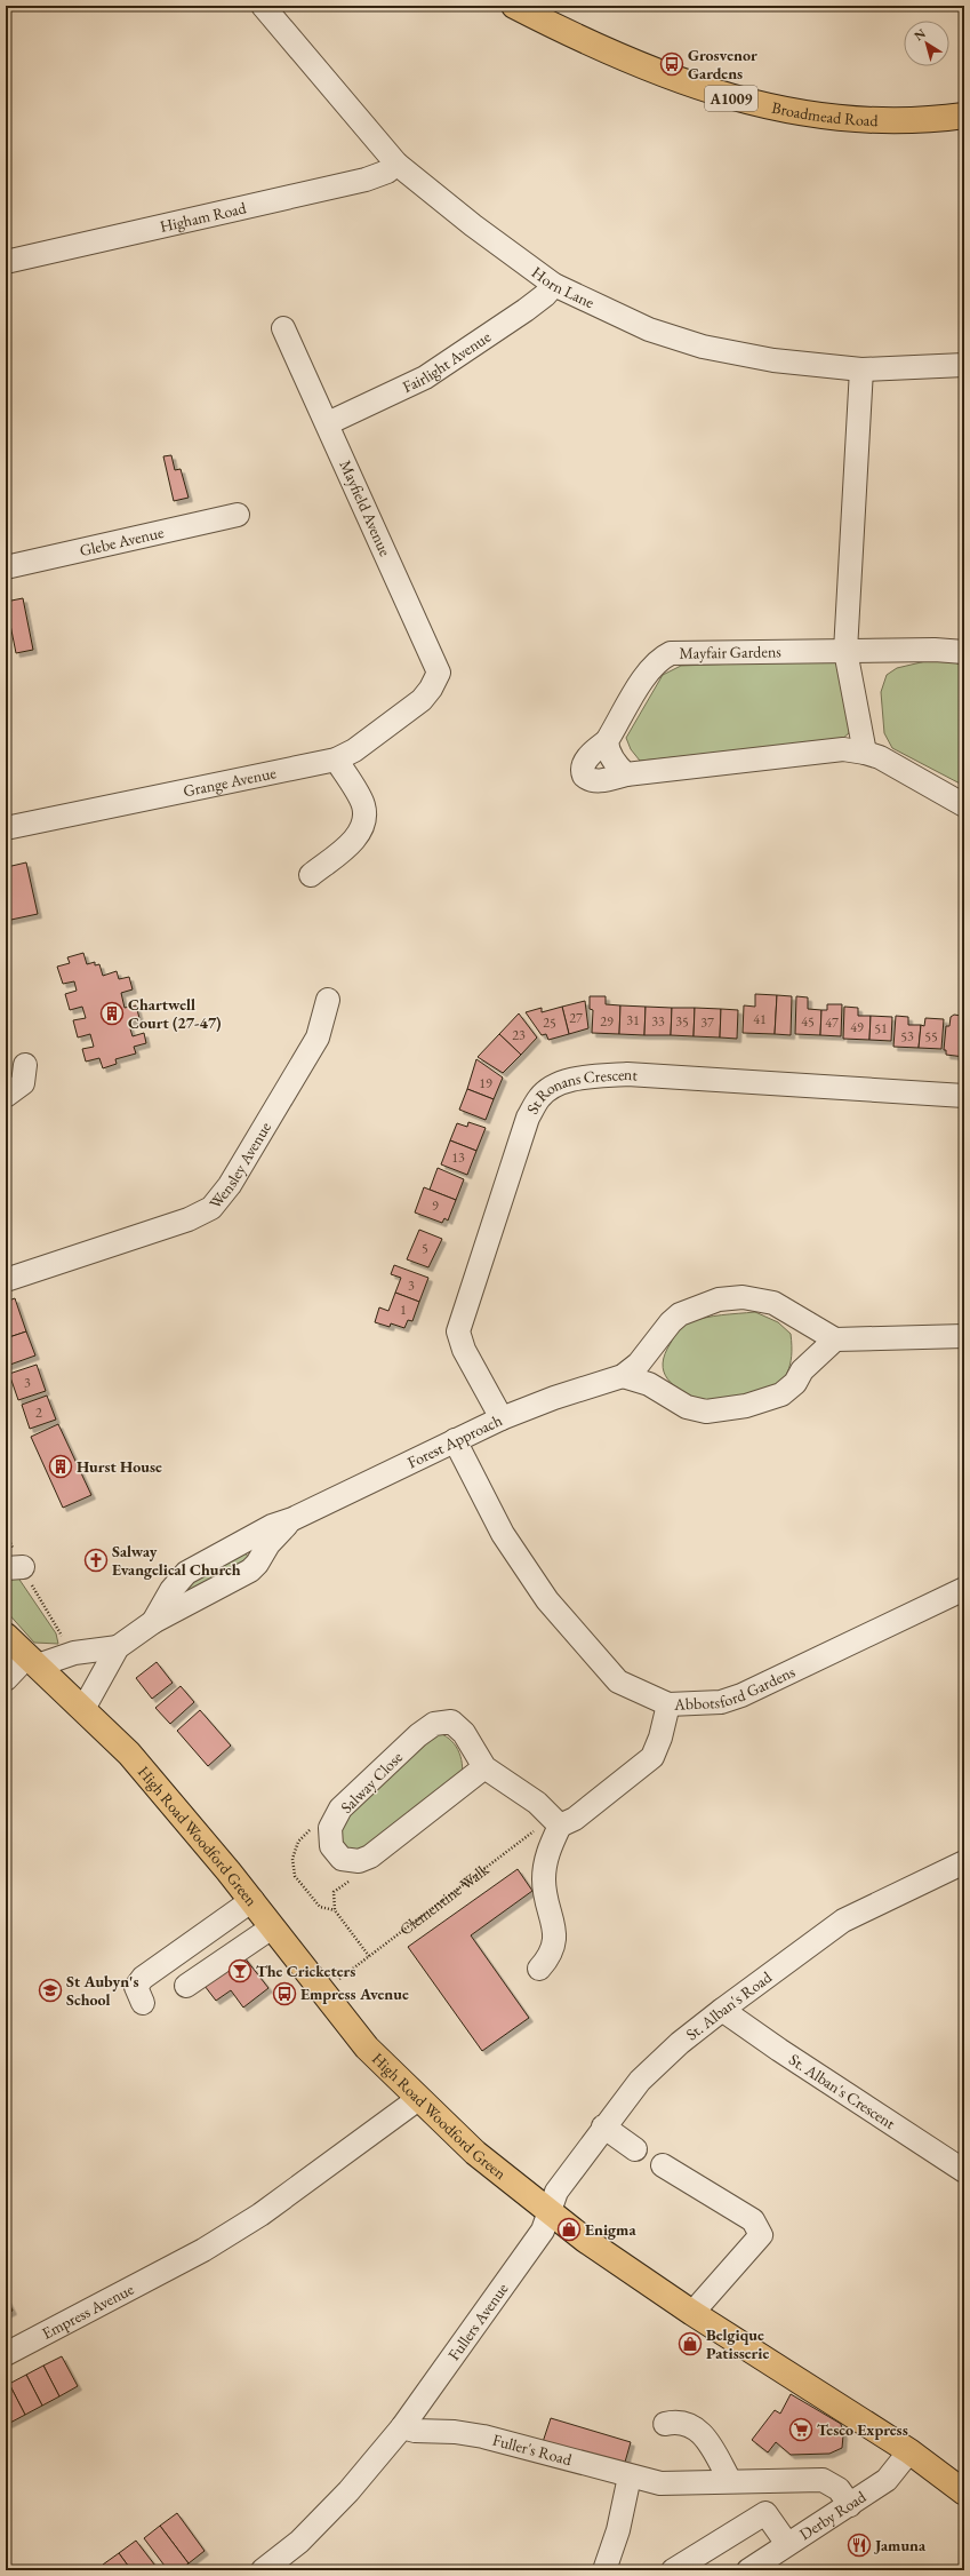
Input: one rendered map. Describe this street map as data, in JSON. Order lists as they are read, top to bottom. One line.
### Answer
{"streets":{"main road":["A1009","Broadmead Road","High Road Woodford Green"],"street":["Higham Road","Horn Lane","Fairlight Avenue","Mayfield Avenue","Glebe Avenue","Mayfair Gardens","Grange Avenue","St Ronans Crescent","Wensley Avenue","Forest Approach","Abbotsford Gardens","Salway Close","St. Alban's Road","St. Alban's Crescent","Empress Avenue","Fullers Avenue","Fuller's Road","Derby Road"],"path":["Clementine Walk"]},"crossings":[["Higham Road","Horn Lane"],["Horn Lane","Fairlight Avenue"],["Fairlight Avenue","Mayfield Avenue"],["Mayfield Avenue","Grange Avenue"],["St Ronans Crescent","Forest Approach"],["Forest Approach","Abbotsford Gardens"],["Forest Approach","High Road Woodford Green"],["Salway Close","Clementine Walk"],["High Road Woodford Green","St. Alban's Road"],["High Road Woodford Green","Empress Avenue"],["High Road Woodford Green","Fullers Avenue"],["High Road Woodford Green","Derby Road"],["St. Alban's Road","St. Alban's Crescent"],["St. Alban's Road","Fullers Avenue"],["Fullers Avenue","Fuller's Road"],["Fuller's Road","Derby Road"]],"places":{"bus stop":["Grosvenor Gardens","Empress Avenue"],"building":["Chartwell Court (27-47)","Hurst House"],"church":["Salway Evangelical Church"],"bar":["The Cricketers"],"school or university":["St Aubyn's School"],"shop":["Enigma","Belgique Patisserie"],"supermarket":["Tesco Express"],"restaurant":["Jamuna"]},"house_numbers":["27","41","31","29","33","35","45","25","37","47","49","51","23","53","55","19","13","9","5","3","1","3","2"],"north":"top left"}
